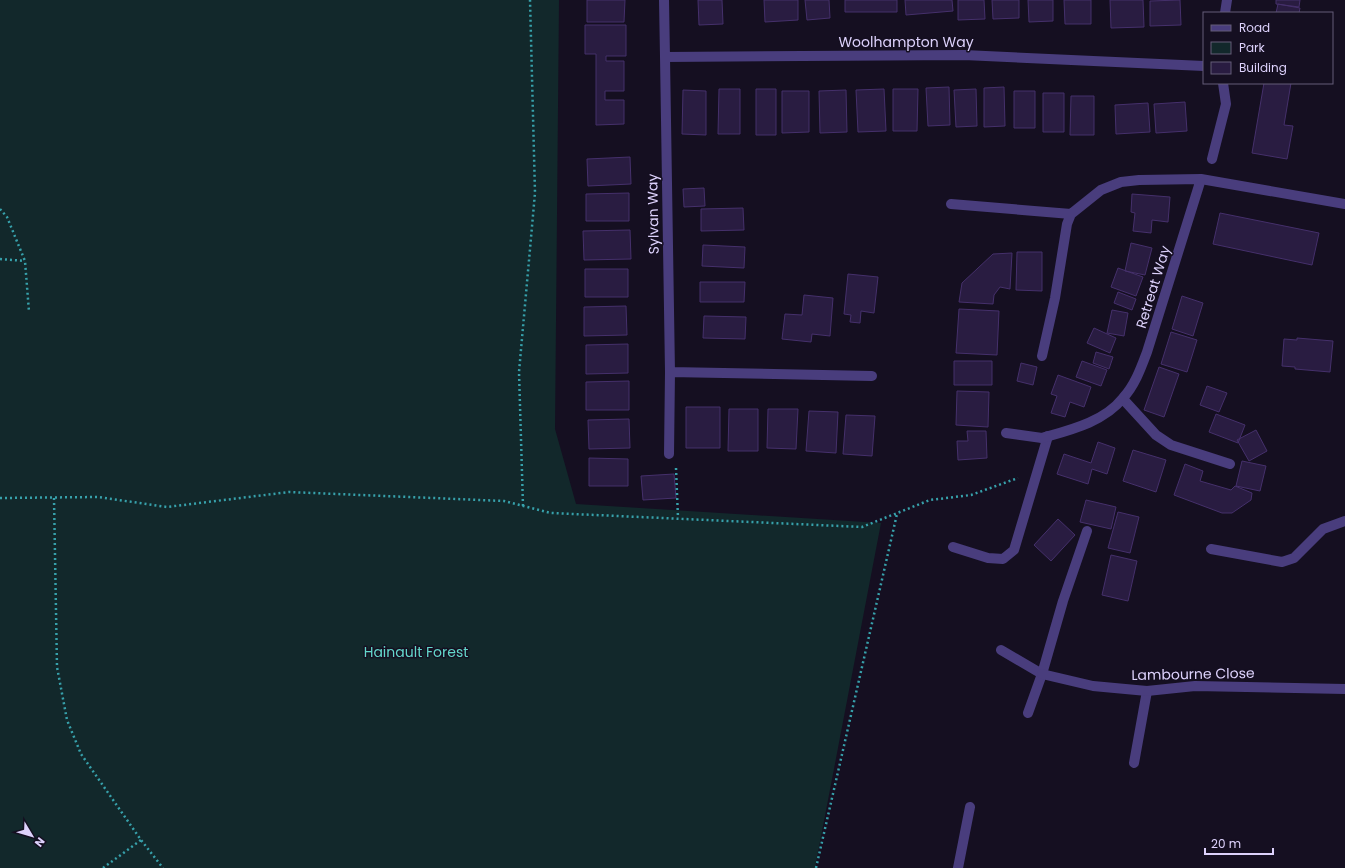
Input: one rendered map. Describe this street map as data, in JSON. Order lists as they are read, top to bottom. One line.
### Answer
{"streets":{"street":["Woolhampton Way","Sylvan Way","Retreat Way","Lambourne Close"]},"crossings":[["Woolhampton Way","Sylvan Way"]],"parks":["Hainault Forest"],"legend":["Road","Park","Building"],"scale_bar":"20 m","north":"bottom right"}
